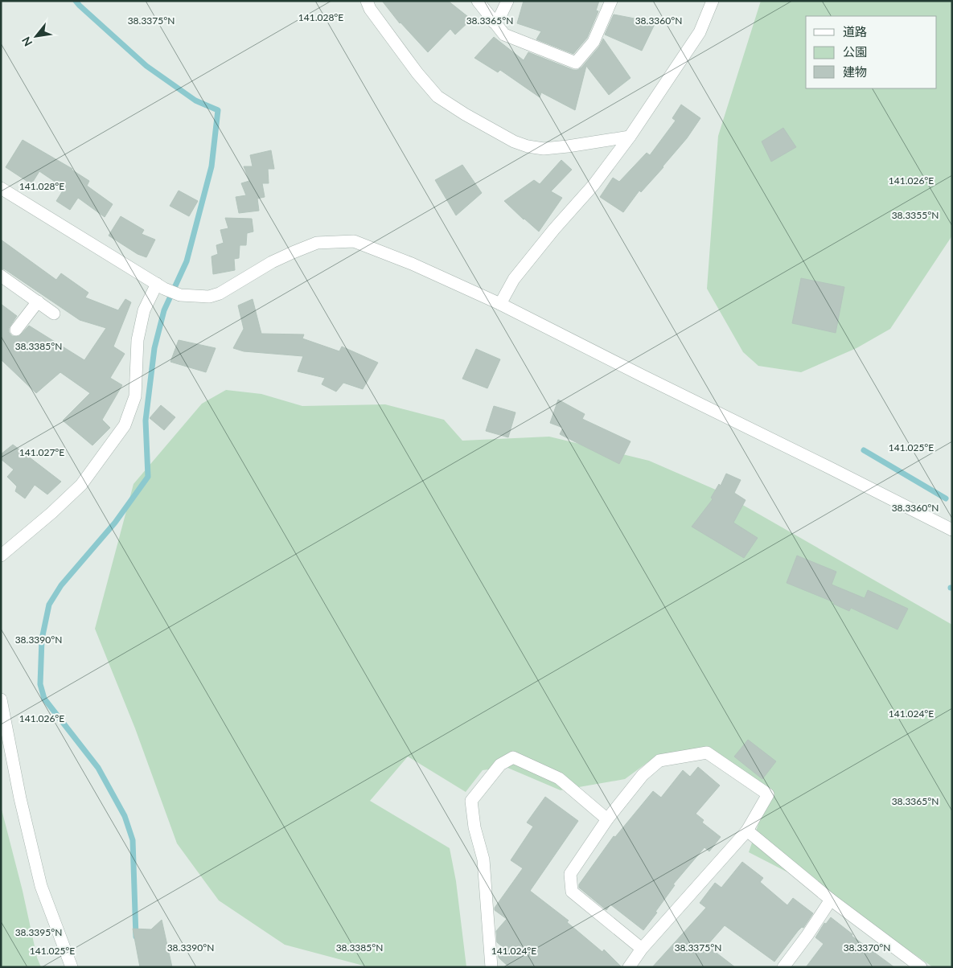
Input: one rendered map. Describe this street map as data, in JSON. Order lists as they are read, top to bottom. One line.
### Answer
{"legend":["道路","公園","建物"],"north":"bottom left","coordinates":["141.028°E","38.3375°N","38.3365°N","38.3360°N","141.026°E","38.3355°N","38.3385°N","141.025°E","141.027°E","38.3390°N","141.024°E","38.3395°N","38.3370°N"]}
